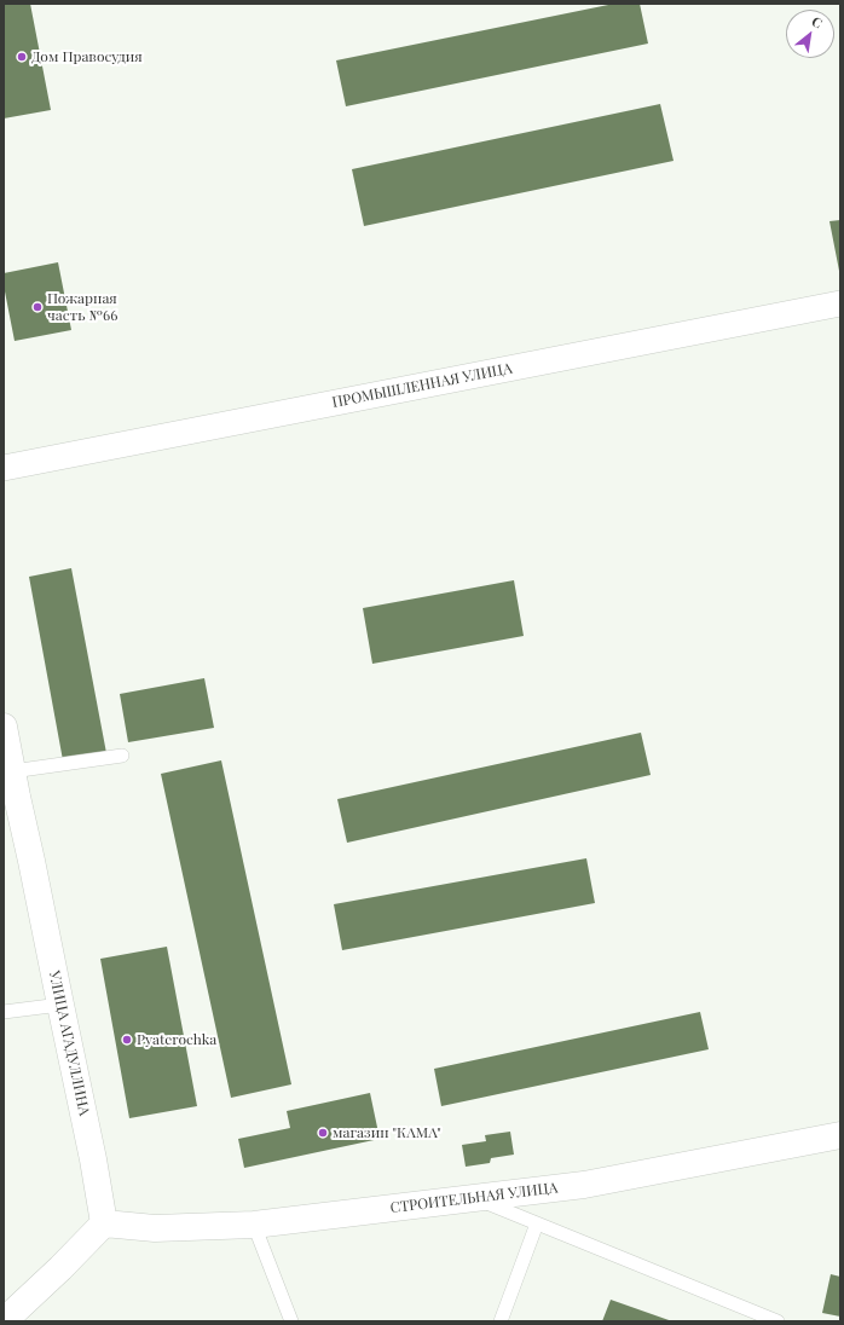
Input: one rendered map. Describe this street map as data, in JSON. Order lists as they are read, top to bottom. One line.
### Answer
{"streets":{"main road":["УЛИЦА АГАДУЛЛИНА","СТРОИТЕЛЬНАЯ УЛИЦА"],"street":["ПРОМЫШЛЕННАЯ УЛИЦА"]},"crossings":[["УЛИЦА АГАДУЛЛИНА","СТРОИТЕЛЬНАЯ УЛИЦА"]],"places":["Дом Правосудия","Пожарная часть №66","Pyaterochka","магазин \"КАМА\""],"north":"top right"}
